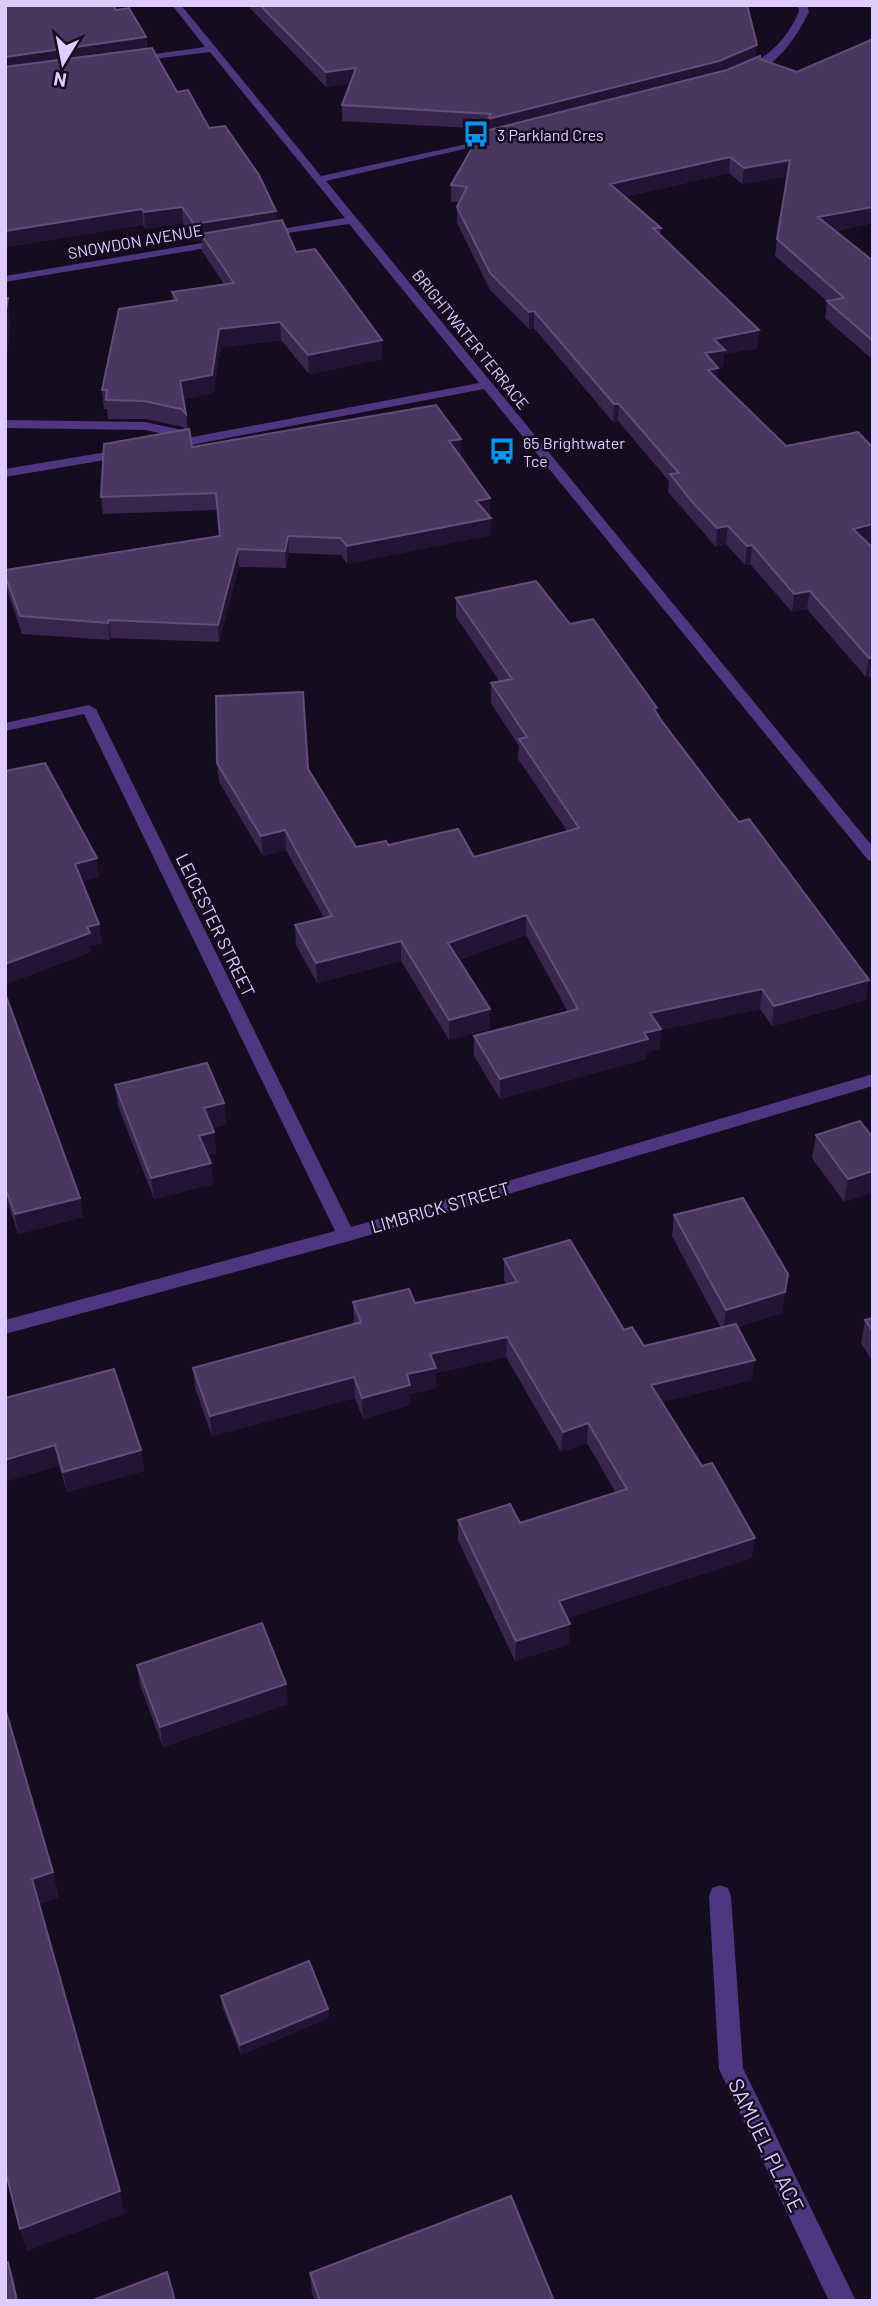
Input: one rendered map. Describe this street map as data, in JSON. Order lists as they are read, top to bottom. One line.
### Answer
{"streets":{"street":["SNOWDON AVENUE","BRIGHTWATER TERRACE","LEICESTER STREET","LIMBRICK STREET","SAMUEL PLACE"]},"crossings":[["LEICESTER STREET","LIMBRICK STREET"]],"places":{"bus stop":["3 Parkland Cres","65 Brightwater Tce"]},"north":"bottom"}
